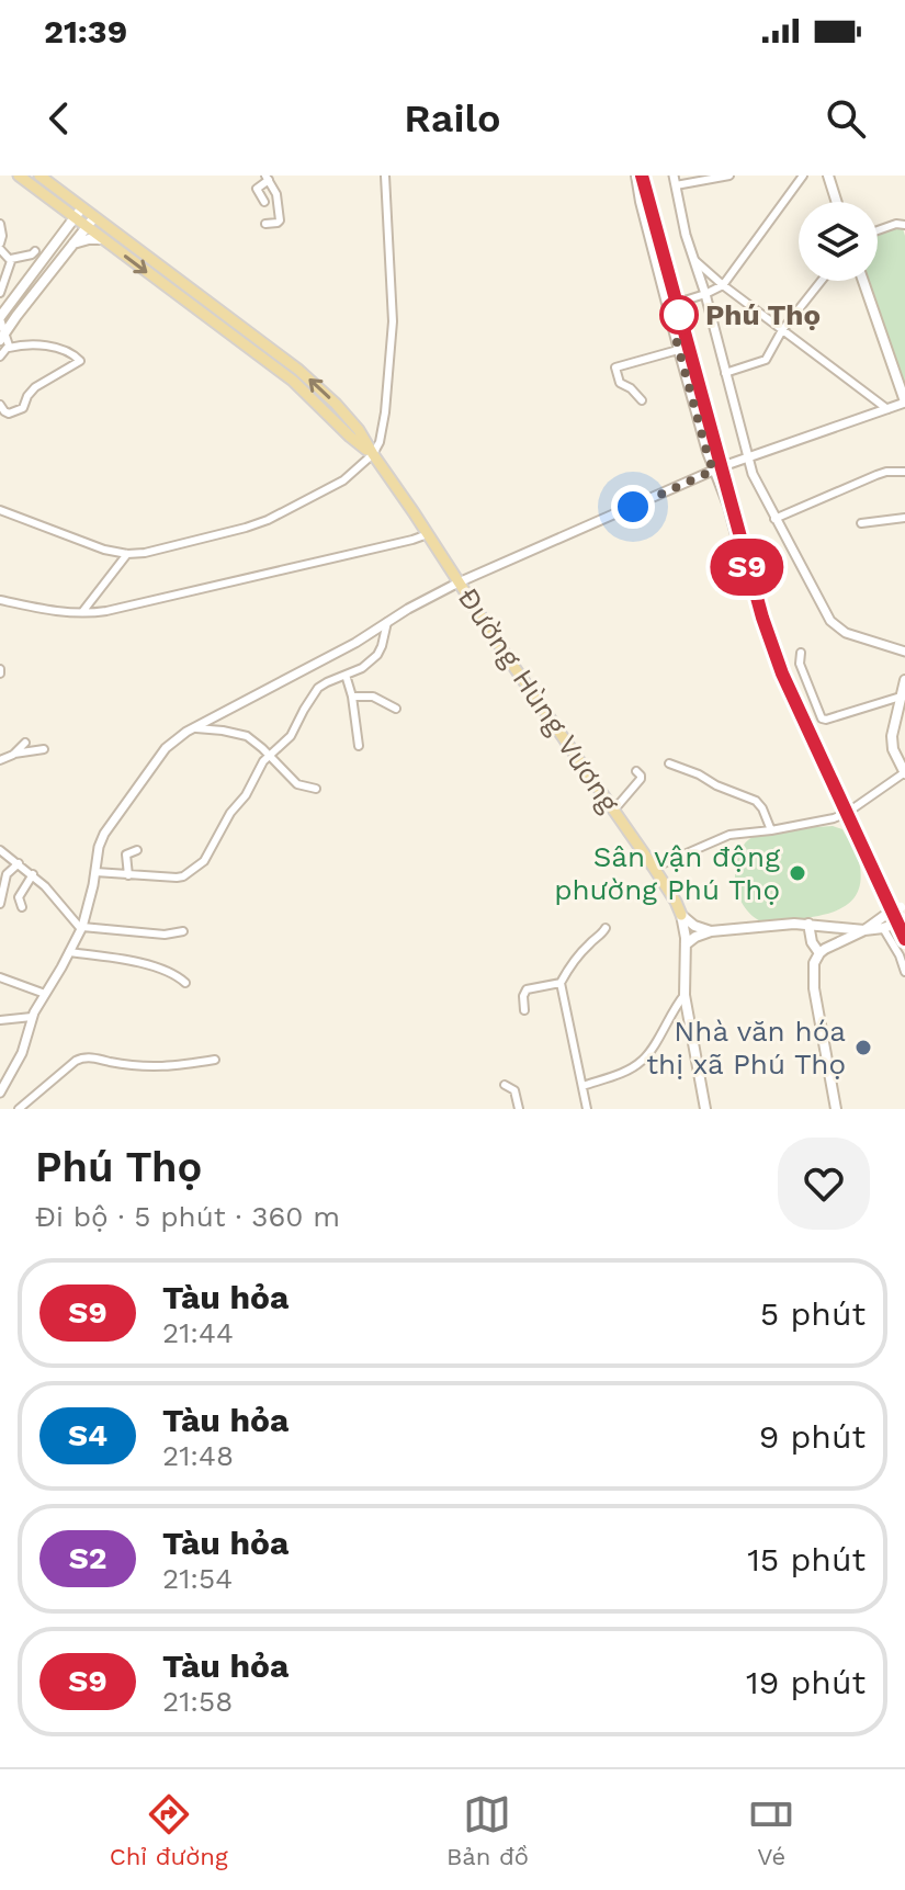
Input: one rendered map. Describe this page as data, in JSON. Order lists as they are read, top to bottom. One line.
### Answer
{"streets":{"main road":["Đường Hùng Vương"]},"places":["Phú Thọ","Sân vận động phường Phú Thọ","Nhà văn hóa thị xã Phú Thọ"],"page":{"status":"21:39","header":"Railo","on_map":"S9","heading":["Phú Thọ","Đi bộ · 5 phút · 360 m"],"list":[{"mark":"S9","name":"Tàu hỏa","note":"21:44","value":"5 phút"},{"mark":"S4","name":"Tàu hỏa","note":"21:48","value":"9 phút"},{"mark":"S2","name":"Tàu hỏa","note":"21:54","value":"15 phút"},{"mark":"S9","name":"Tàu hỏa","note":"21:58","value":"19 phút"}],"tabs":["Chỉ đường","Bản đồ","Vé"]}}
